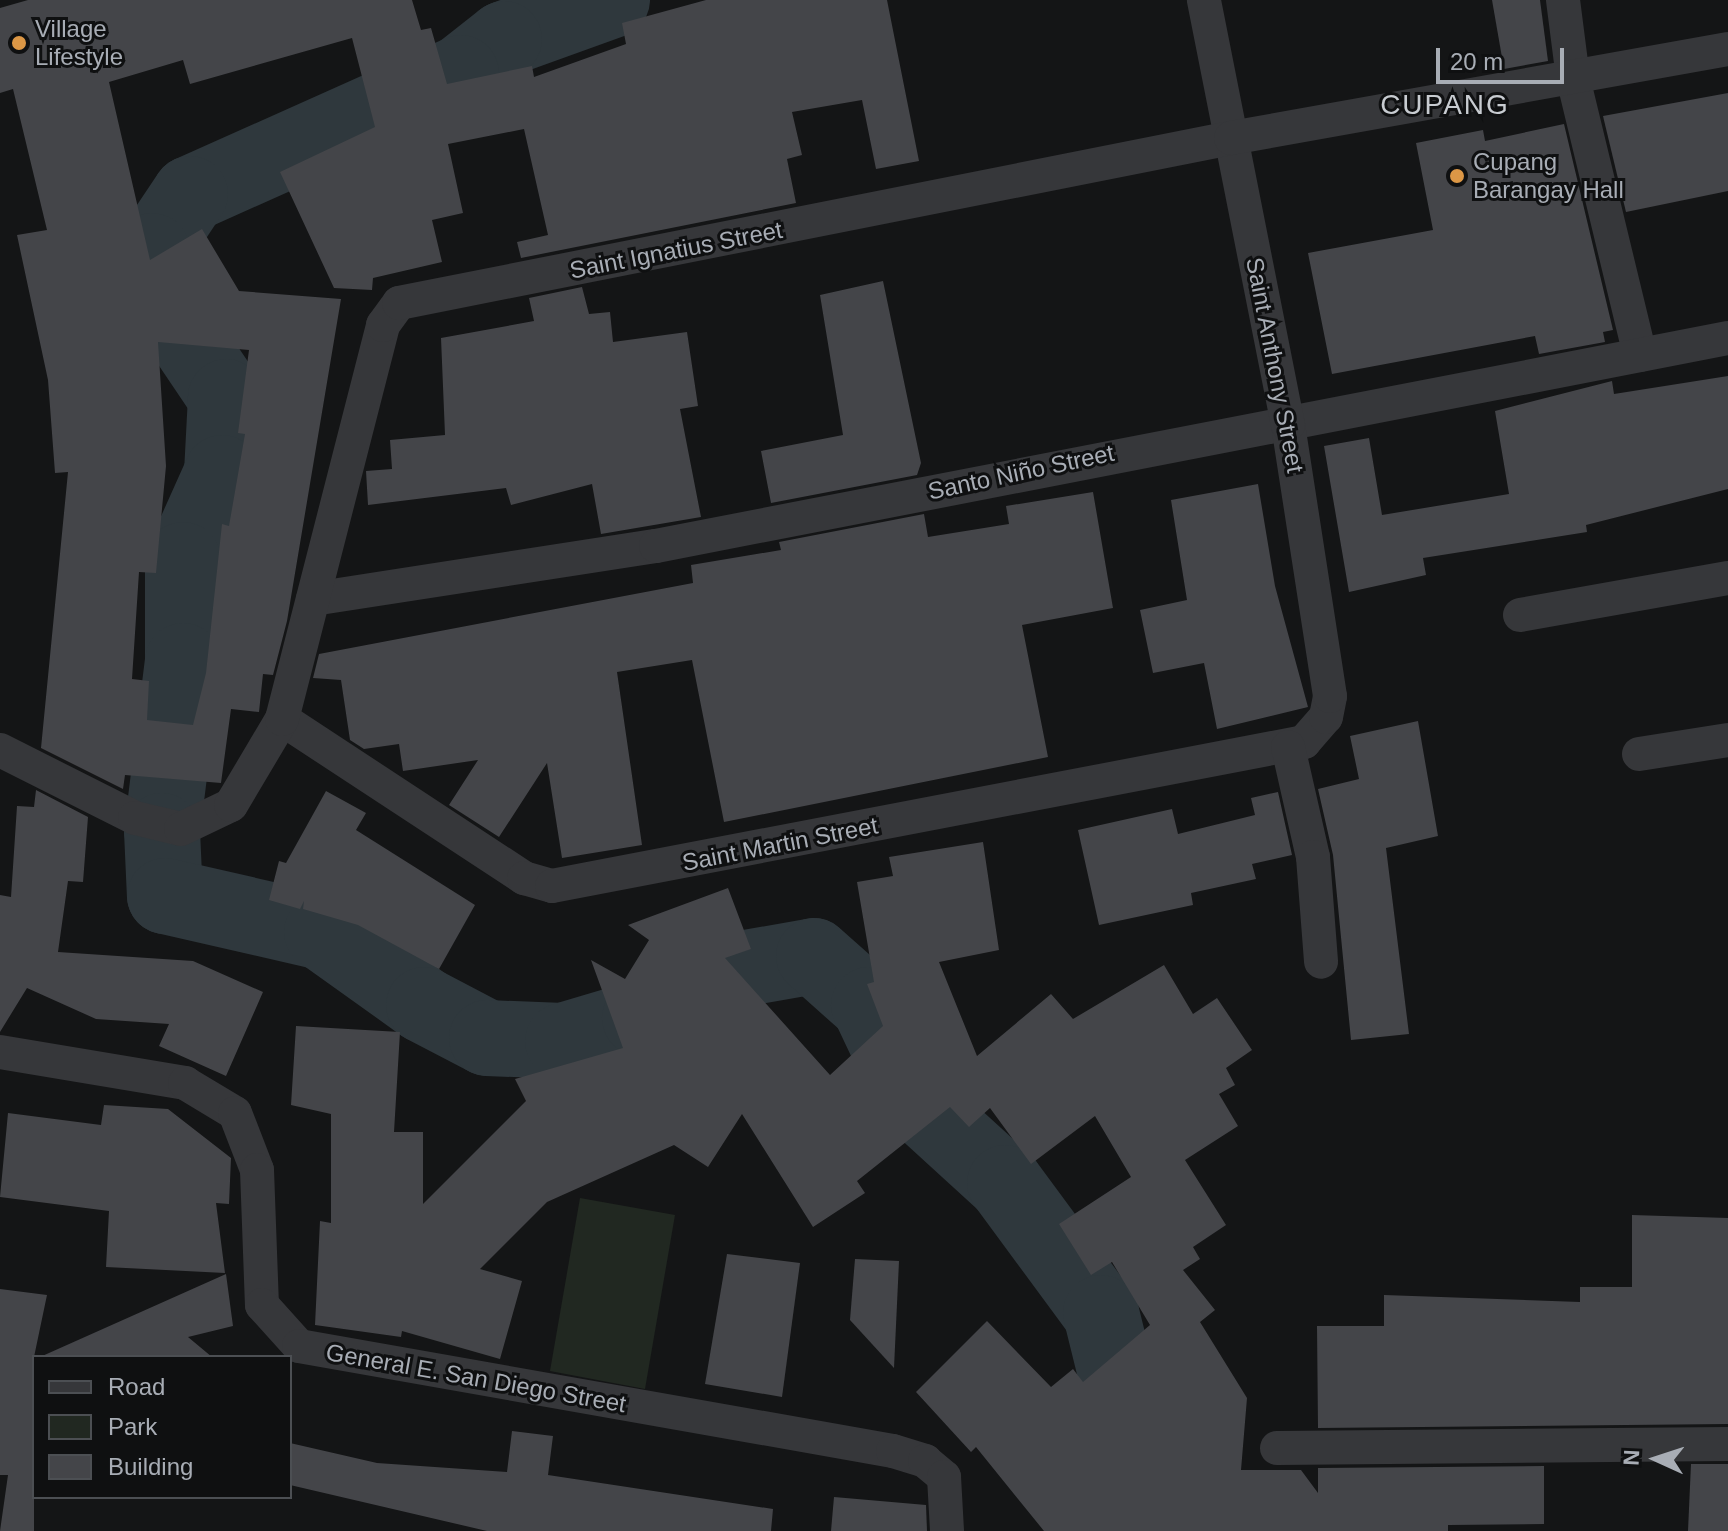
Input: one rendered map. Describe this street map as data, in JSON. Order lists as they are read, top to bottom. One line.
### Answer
{"streets":{"street":["Saint Ignatius Street","Saint Anthony Street","Santo Niño Street","Saint Martin Street","General E. San Diego Street"]},"crossings":[["Saint Ignatius Street","Saint Anthony Street"],["Saint Ignatius Street","Santo Niño Street"],["Saint Ignatius Street","Saint Martin Street"],["Saint Anthony Street","Santo Niño Street"],["Saint Anthony Street","Saint Martin Street"]],"districts":["CUPANG"],"places":["Village Lifestyle","Cupang Barangay Hall"],"legend":["Road","Park","Building"],"scale_bar":"20 m","north":"left"}
